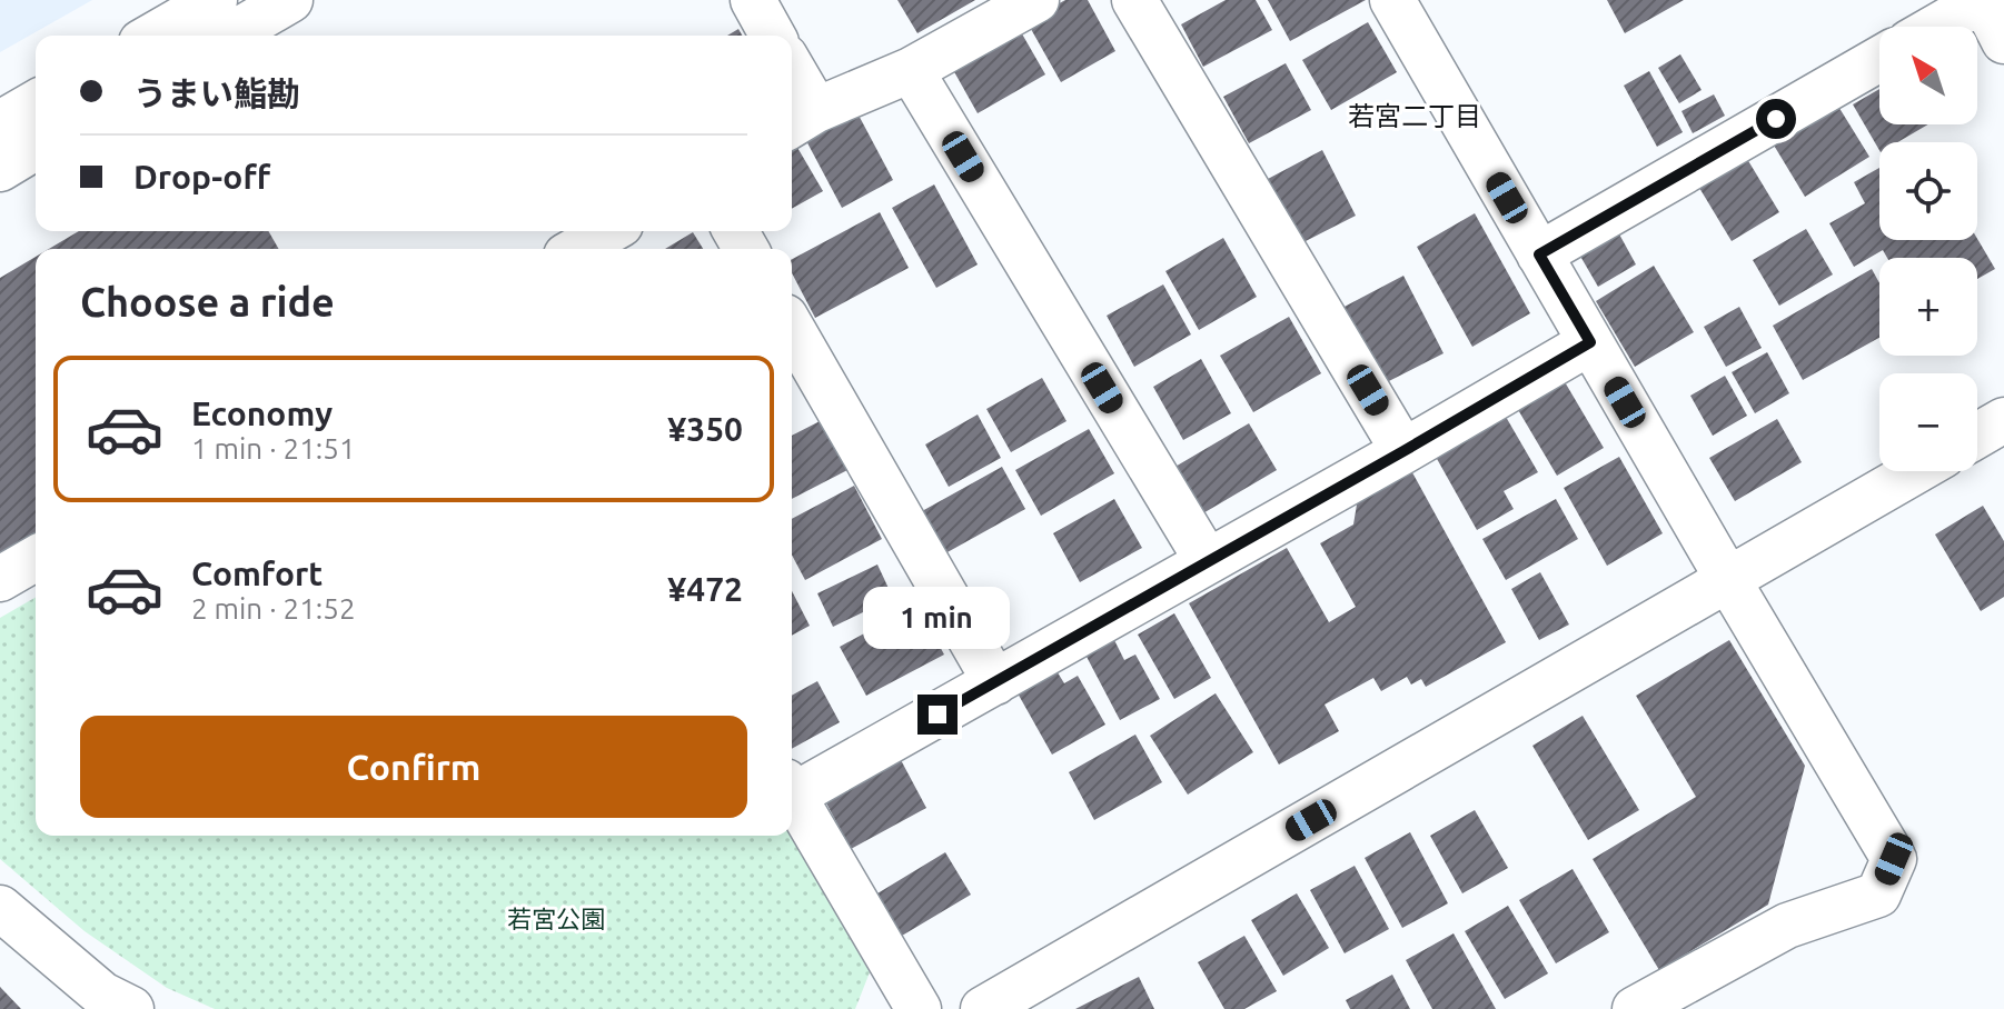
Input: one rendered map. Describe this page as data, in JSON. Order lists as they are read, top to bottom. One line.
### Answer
{"districts":["若宮二丁目"],"parks":["若宮公園"],"north":"top left","page":{"map_buttons":["+","−"],"banner":["うまい鮨勘","Drop-off"],"heading":"Choose a ride","list":[{"name":"Economy","note":"1 min · 21:51","value":"¥350"},{"name":"Comfort","note":"2 min · 21:52","value":"¥472"}],"bubble":"1 min","buttons":"Confirm"}}
